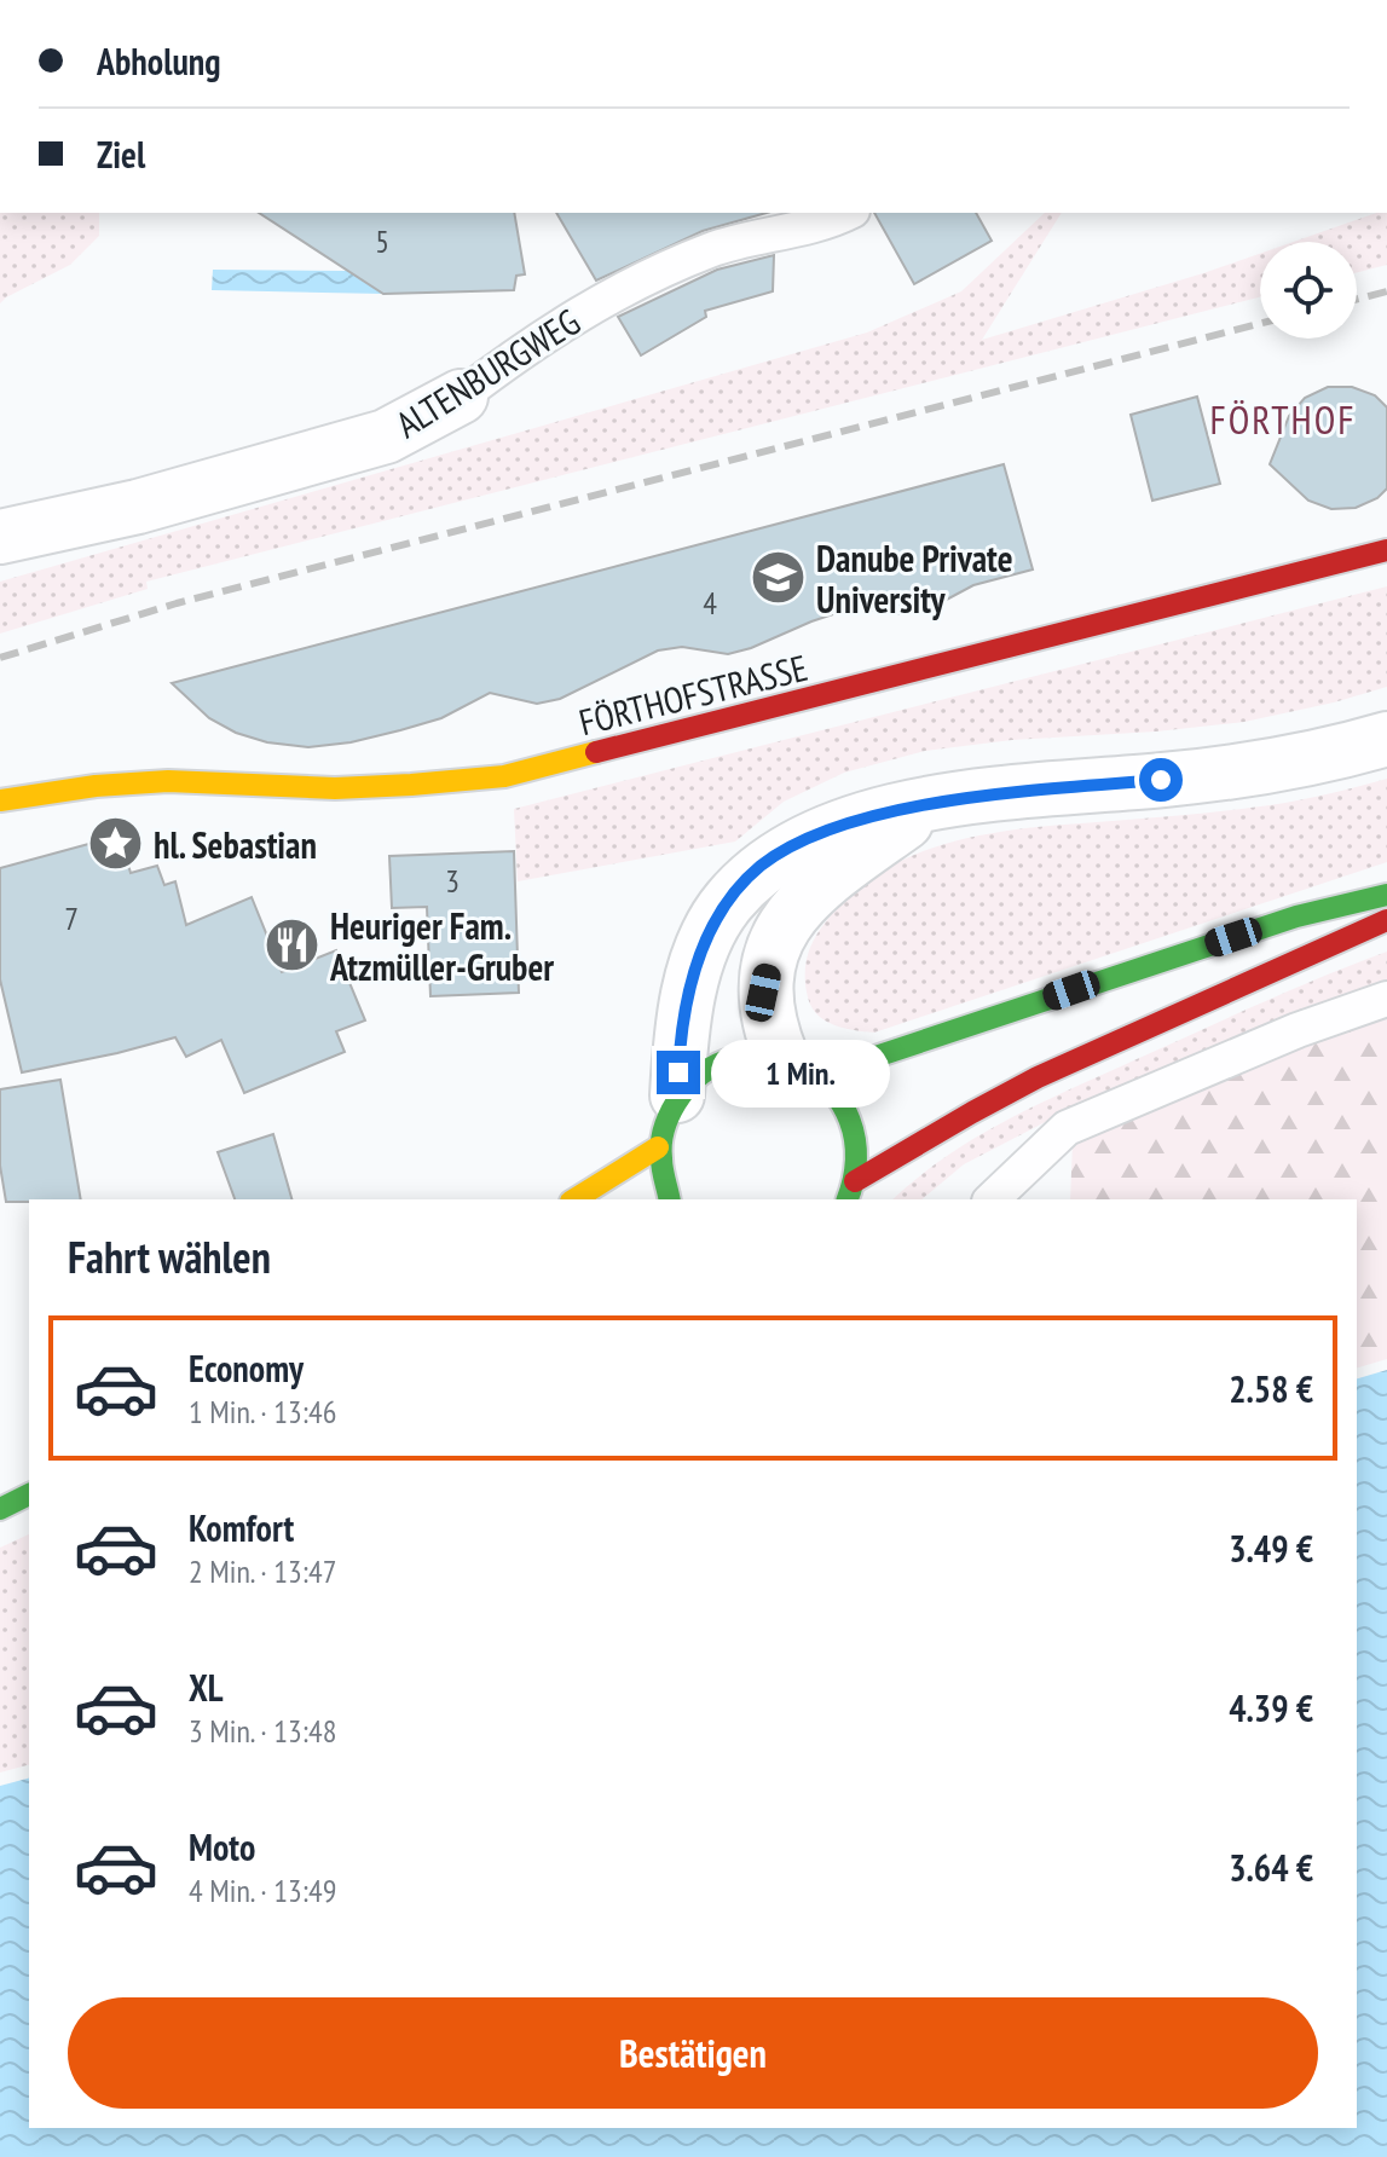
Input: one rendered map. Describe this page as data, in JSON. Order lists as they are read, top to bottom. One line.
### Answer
{"streets":{"main road":["FÖRTHOFSTRASSE"],"street":["ALTENBURGWEG"]},"districts":["FÖRTHOF"],"places":{"school or university":["Danube Private University"],"place":["hl. Sebastian"],"restaurant":["Heuriger Fam. Atzmüller-Gruber"]},"house_numbers":["5","4","3","7"],"page":{"banner":["Abholung","Ziel"],"bubble":"1 Min.","heading":"Fahrt wählen","list":[{"name":"Economy","note":"1 Min. · 13:46","value":"2.58 €"},{"name":"Komfort","note":"2 Min. · 13:47","value":"3.49 €"},{"name":"XL","note":"3 Min. · 13:48","value":"4.39 €"},{"name":"Moto","note":"4 Min. · 13:49","value":"3.64 €"}],"buttons":"Bestätigen"}}
